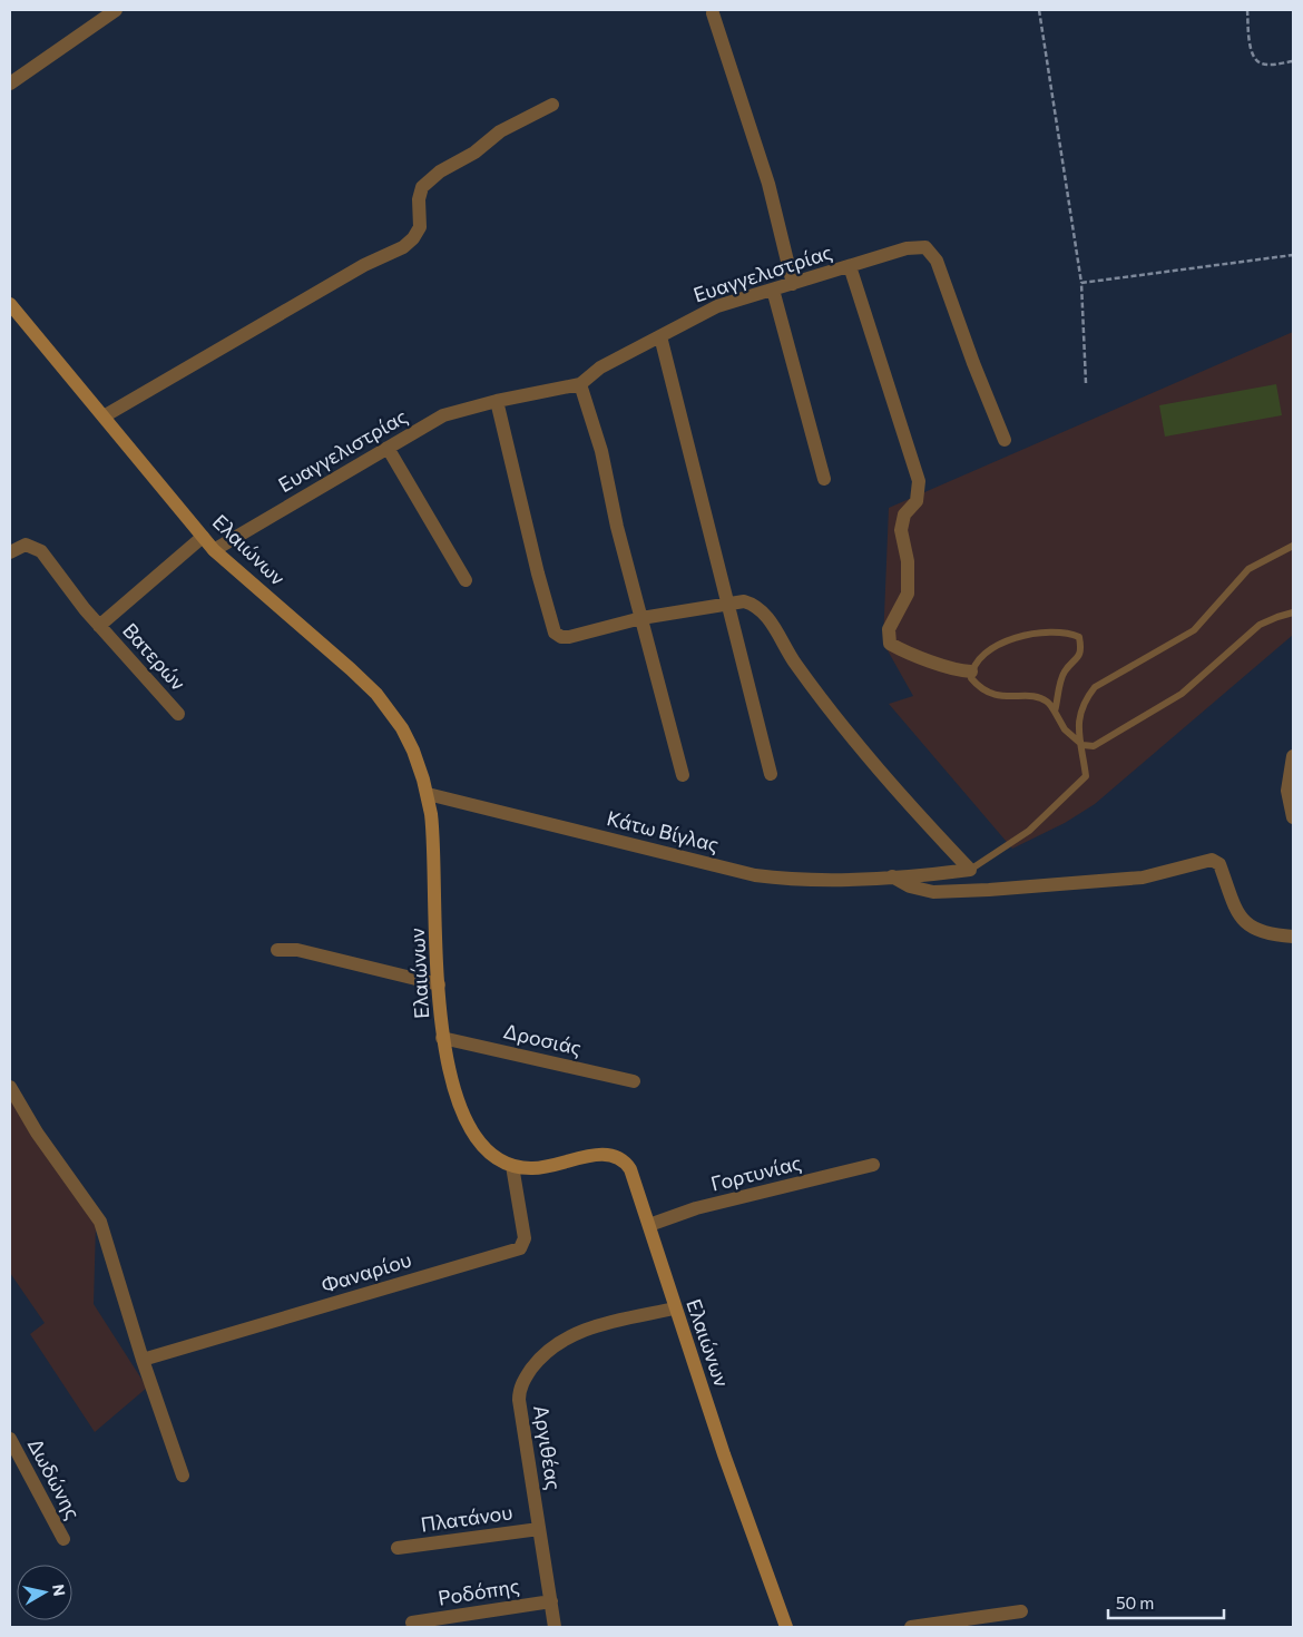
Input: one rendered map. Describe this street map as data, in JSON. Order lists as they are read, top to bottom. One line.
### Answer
{"streets":{"main road":["Ελαιώνων"],"street":["Ευαγγελιστρίας","Βατερών","Κάτω Βίγλας","Δροσιάς","Γορτυνίας","Φαναρίου","Αργιθέας","Δωδώνης","Πλατάνου","Ροδόπης"]},"crossings":[["Ευαγγελιστρίας","Ελαιώνων"],["Ελαιώνων","Κάτω Βίγλας"],["Ελαιώνων","Δροσιάς"],["Ελαιώνων","Γορτυνίας"],["Ελαιώνων","Φαναρίου"],["Ελαιώνων","Αργιθέας"],["Αργιθέας","Πλατάνου"],["Αργιθέας","Ροδόπης"]],"scale_bar":"50 m","north":"right"}
